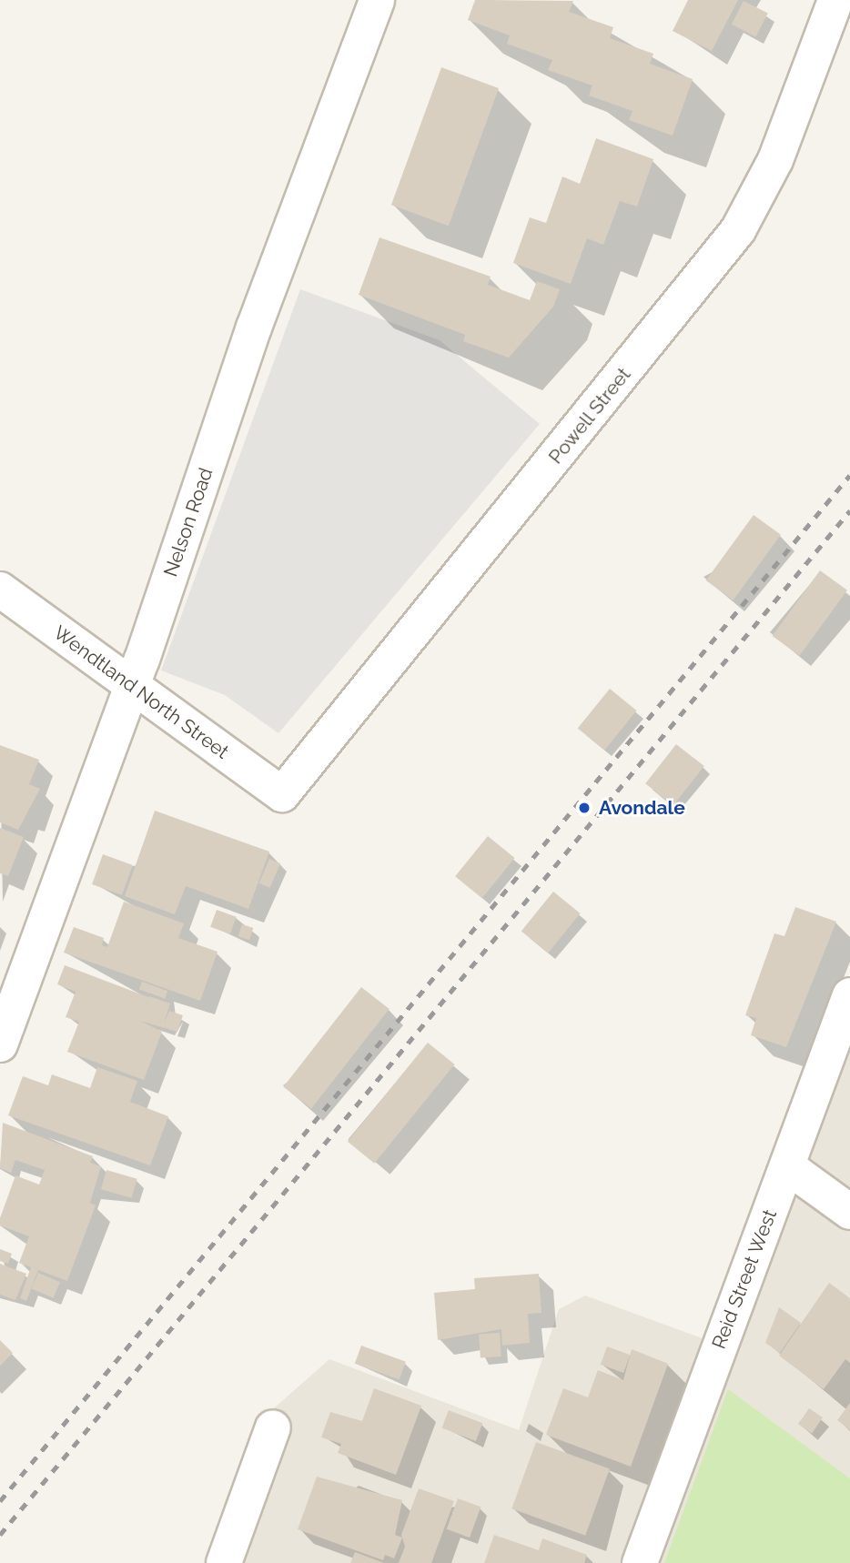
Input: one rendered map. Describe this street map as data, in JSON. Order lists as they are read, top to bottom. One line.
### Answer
{"streets":{"street":["Powell Street","Nelson Road","Wendtland North Street","Reid Street West"]},"crossings":[["Powell Street","Wendtland North Street"],["Nelson Road","Wendtland North Street"]],"places":["Avondale"]}
